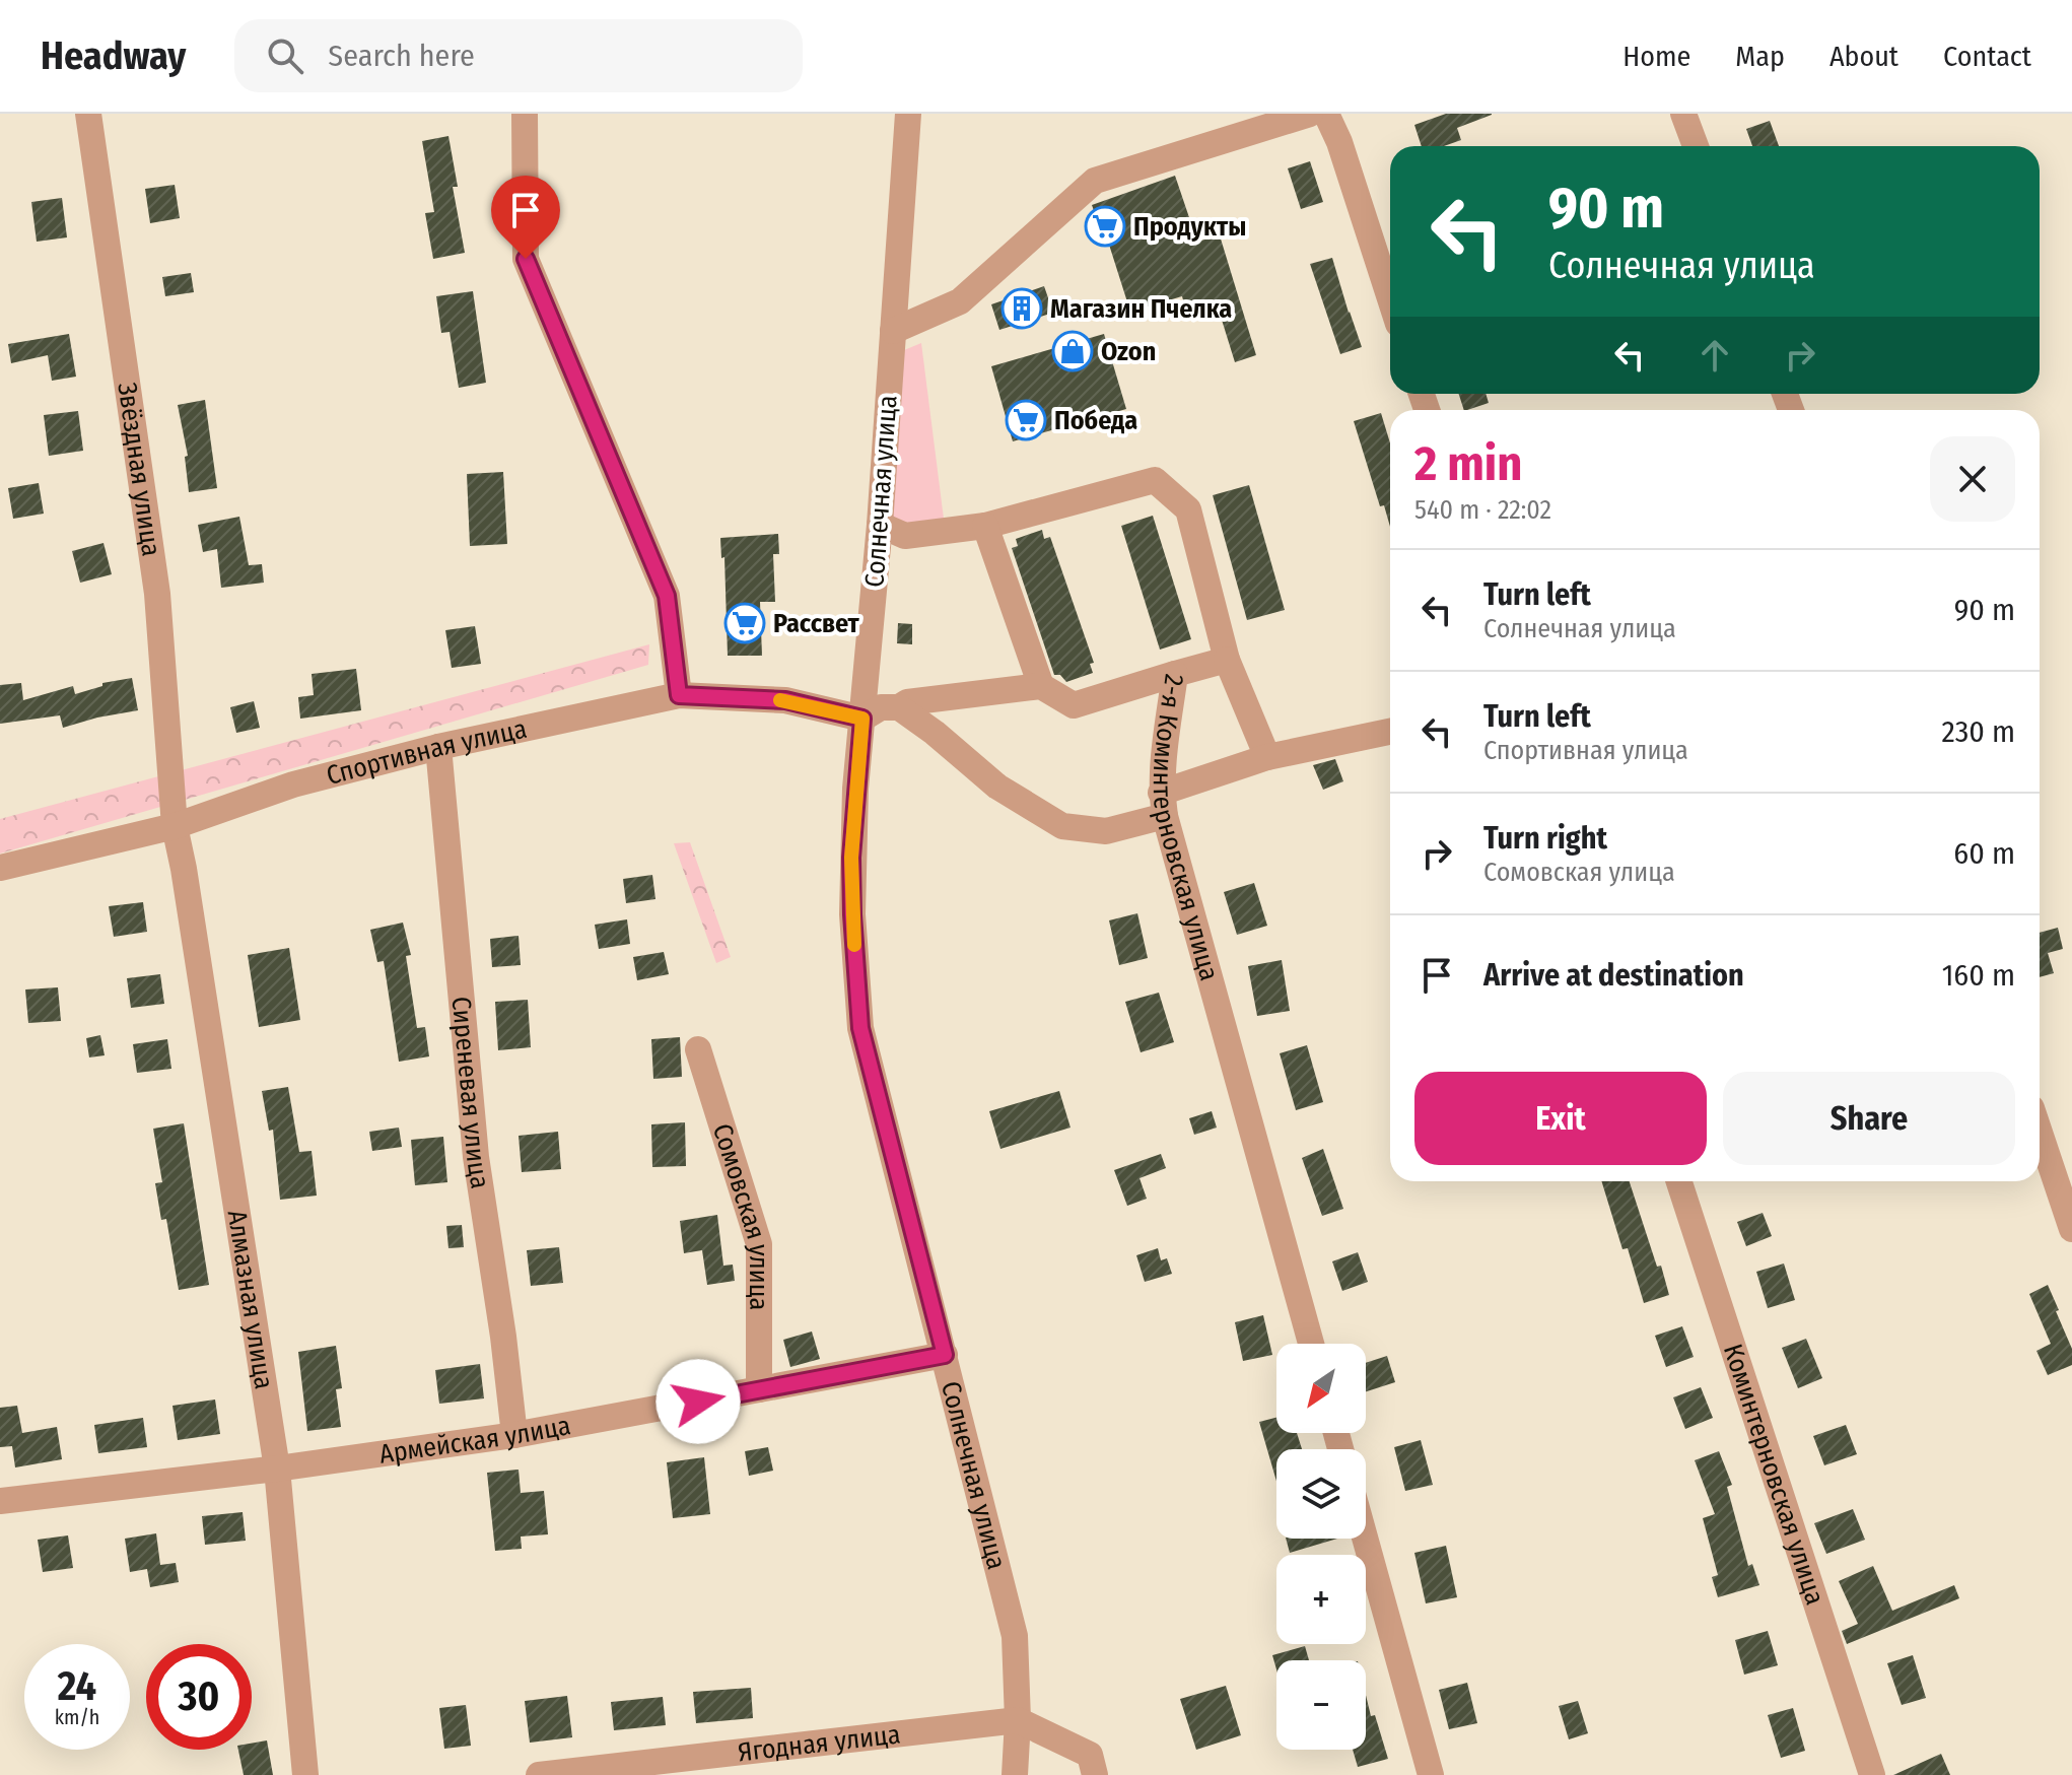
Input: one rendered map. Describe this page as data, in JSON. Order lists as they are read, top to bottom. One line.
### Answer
{"streets":{"street":["Звёздная улица","Солнечная улица","Спортивная улица","2-я Коминтерновская улица","Сиреневая улица","Сомовская улица","Алмазная улица","Армейская улица","Коминтерновская улица","Ягодная улица"]},"crossings":[["Звёздная улица","Спортивная улица"],["Звёздная улица","Алмазная улица"],["Солнечная улица","Спортивная улица"],["Солнечная улица","2-я Коминтерновская улица"],["Солнечная улица","Армейская улица"],["Солнечная улица","Ягодная улица"],["Спортивная улица","Сиреневая улица"],["Спортивная улица","Алмазная улица"],["Сиреневая улица","Армейская улица"],["Сомовская улица","Армейская улица"],["Алмазная улица","Армейская улица"]],"places":{"supermarket":["Продукты","Победа","Рассвет"],"building":["Магазин Пчелка"],"shop":["Ozon"]},"north":"bottom left","page":{"header":"Headway","search":"Search here","nav":["Home","Map","About","Contact"],"turn":["90 m","Солнечная улица"],"heading":["2 min","540 m · 22:02"],"list":[{"name":"Turn left","note":"Солнечная улица","value":"90 m"},{"name":"Turn left","note":"Спортивная улица","value":"230 m"},{"name":"Turn right","note":"Сомовская улица","value":"60 m"},{"name":"Arrive at destination","value":"160 m"}],"buttons":["Exit","Share"],"map_buttons":["+","−"],"speed":"24 km/h","limit":"30"}}
